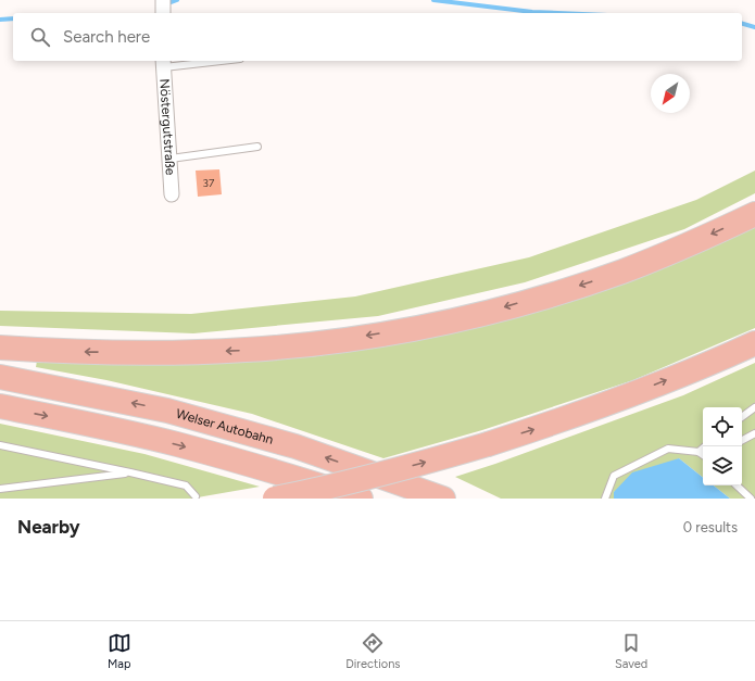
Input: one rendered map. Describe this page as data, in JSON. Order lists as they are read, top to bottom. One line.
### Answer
{"streets":{"highway":["Welser Autobahn"],"street":["Nöstergutstraße"]},"house_numbers":["37"],"north":"bottom left","page":{"search":"Search here","heading":["Nearby","0 results"],"nav":["Map","Directions","Saved"]}}
